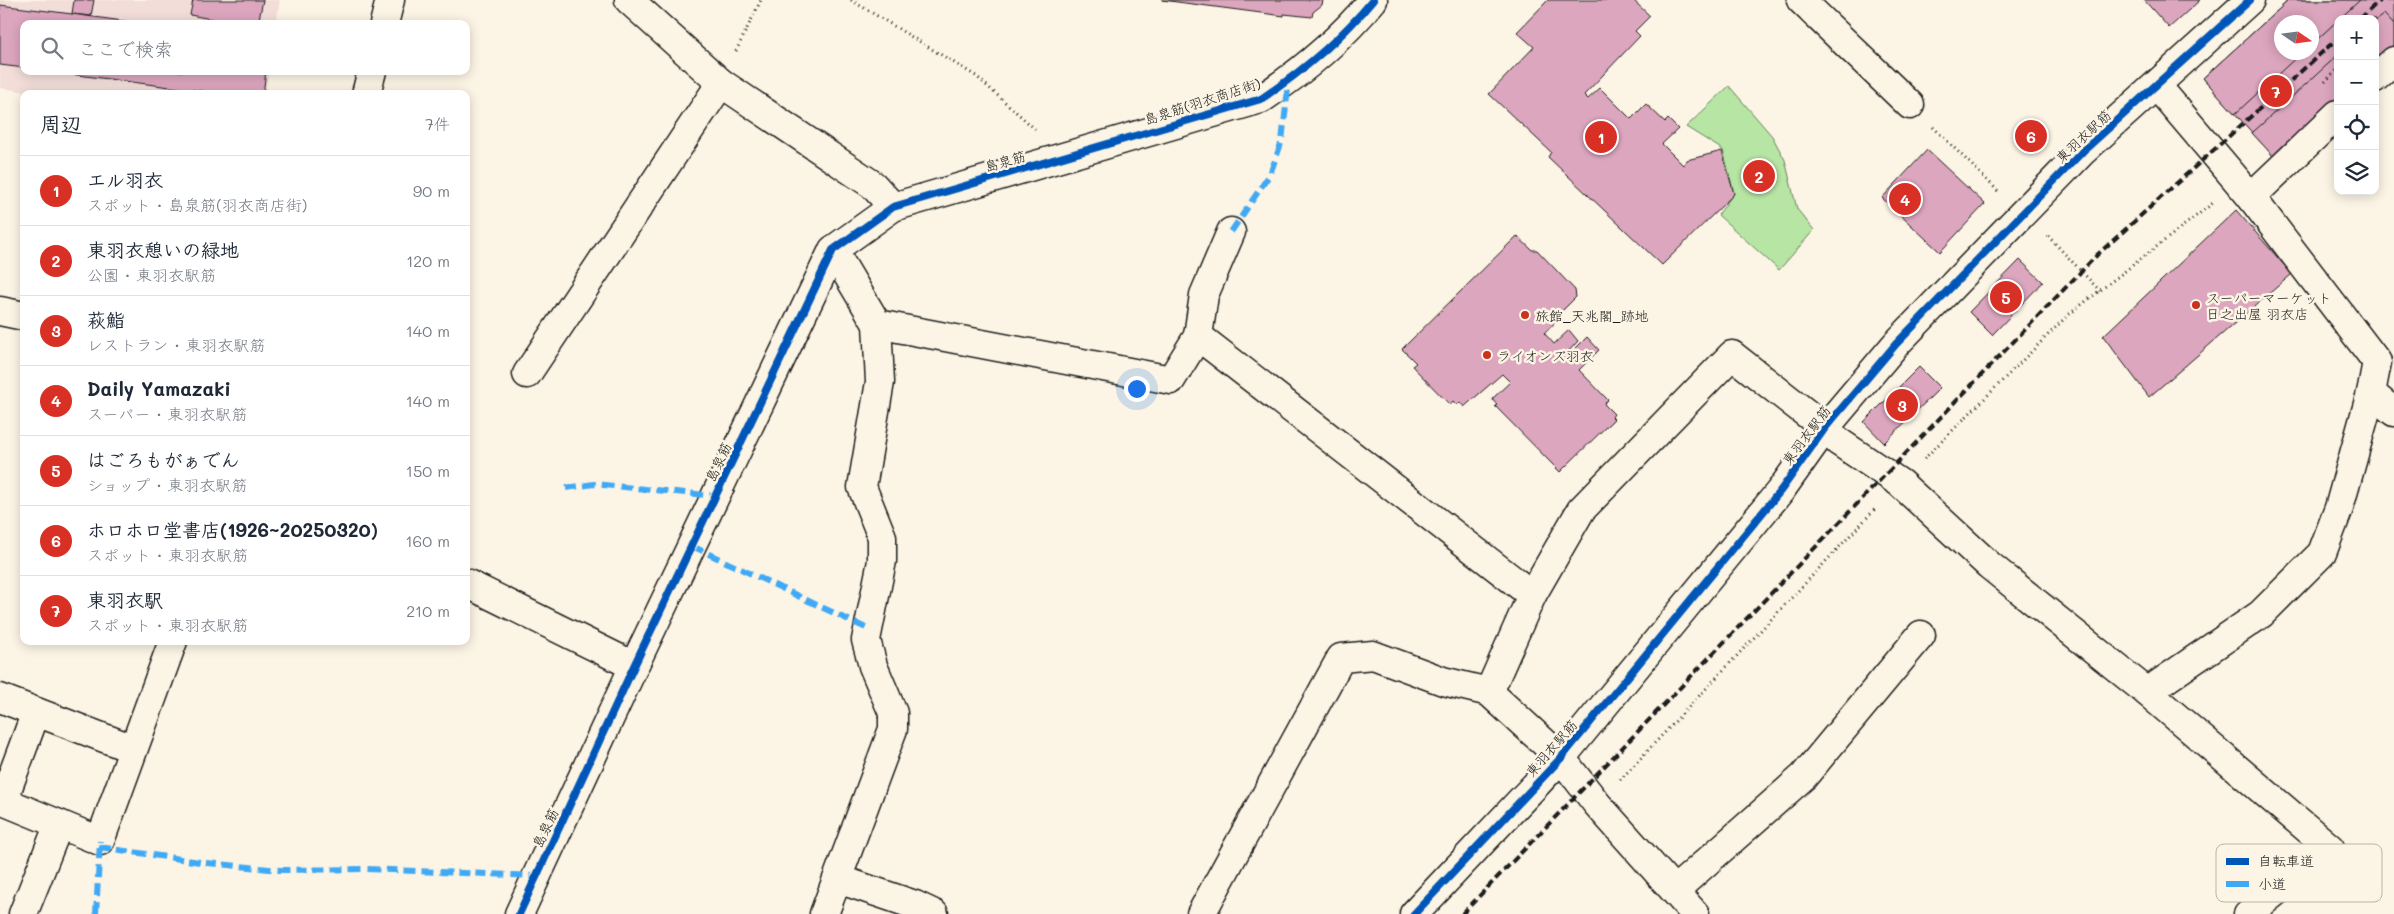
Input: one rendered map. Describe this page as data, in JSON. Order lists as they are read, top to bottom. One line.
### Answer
{"streets":{"street":["島泉筋(羽衣商店街)","東羽衣駅筋","島泉筋"]},"crossings":[["島泉筋(羽衣商店街)","島泉筋"]],"places":["スーパーマーケット 日之出屋 羽衣店","旅館_天兆閣_跡地","ライオンズ羽衣"],"legend":["自転車道","小道"],"north":"right","page":{"map_buttons":["+","−"],"search":"ここで検索","pins":["7","6","1","2","4","5","3"],"heading":["周辺","7件"],"list":[{"mark":"1","name":"エル羽衣","note":"スポット · 島泉筋(羽衣商店街)","value":"90 m"},{"mark":"2","name":"東羽衣憩いの緑地","note":"公園 · 東羽衣駅筋","value":"120 m"},{"mark":"3","name":"萩鮨","note":"レストラン · 東羽衣駅筋","value":"140 m"},{"mark":"4","name":"Daily Yamazaki","note":"スーパー · 東羽衣駅筋","value":"140 m"},{"mark":"5","name":"はごろもがぁでん","note":"ショップ · 東羽衣駅筋","value":"150 m"},{"mark":"6","name":"ホロホロ堂書店(1926~20250320)","note":"スポット · 東羽衣駅筋","value":"160 m"},{"mark":"7","name":"東羽衣駅","note":"スポット · 東羽衣駅筋","value":"210 m"}]}}
